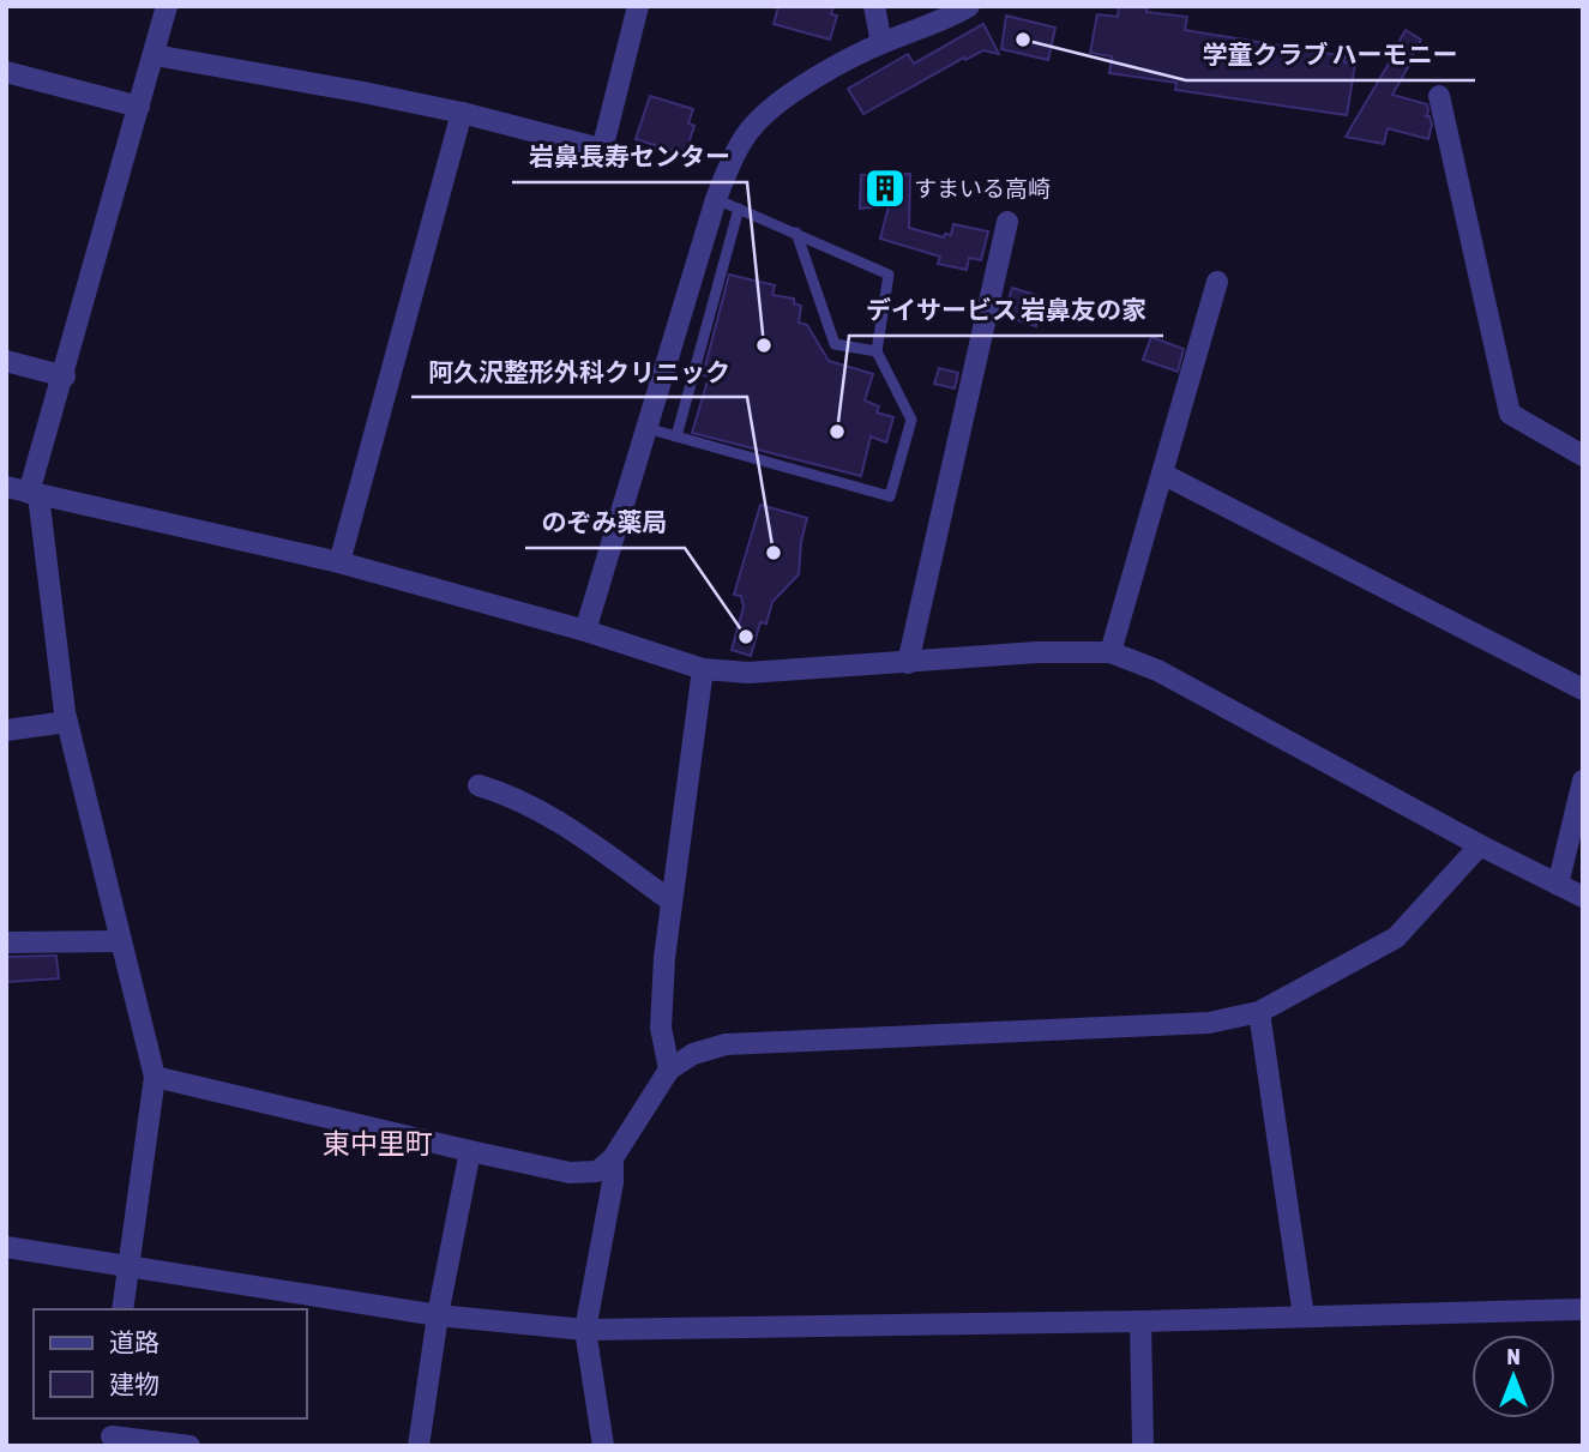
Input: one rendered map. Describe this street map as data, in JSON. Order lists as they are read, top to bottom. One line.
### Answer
{"districts":["東中里町"],"places":{"other":["学童クラブ ハーモニー","岩鼻長寿センター","デイサービス 岩鼻友の家","阿久沢整形外科クリニック","のぞみ薬局"],"building":["すまいる高崎"]},"legend":["道路","建物"],"north":"top"}
